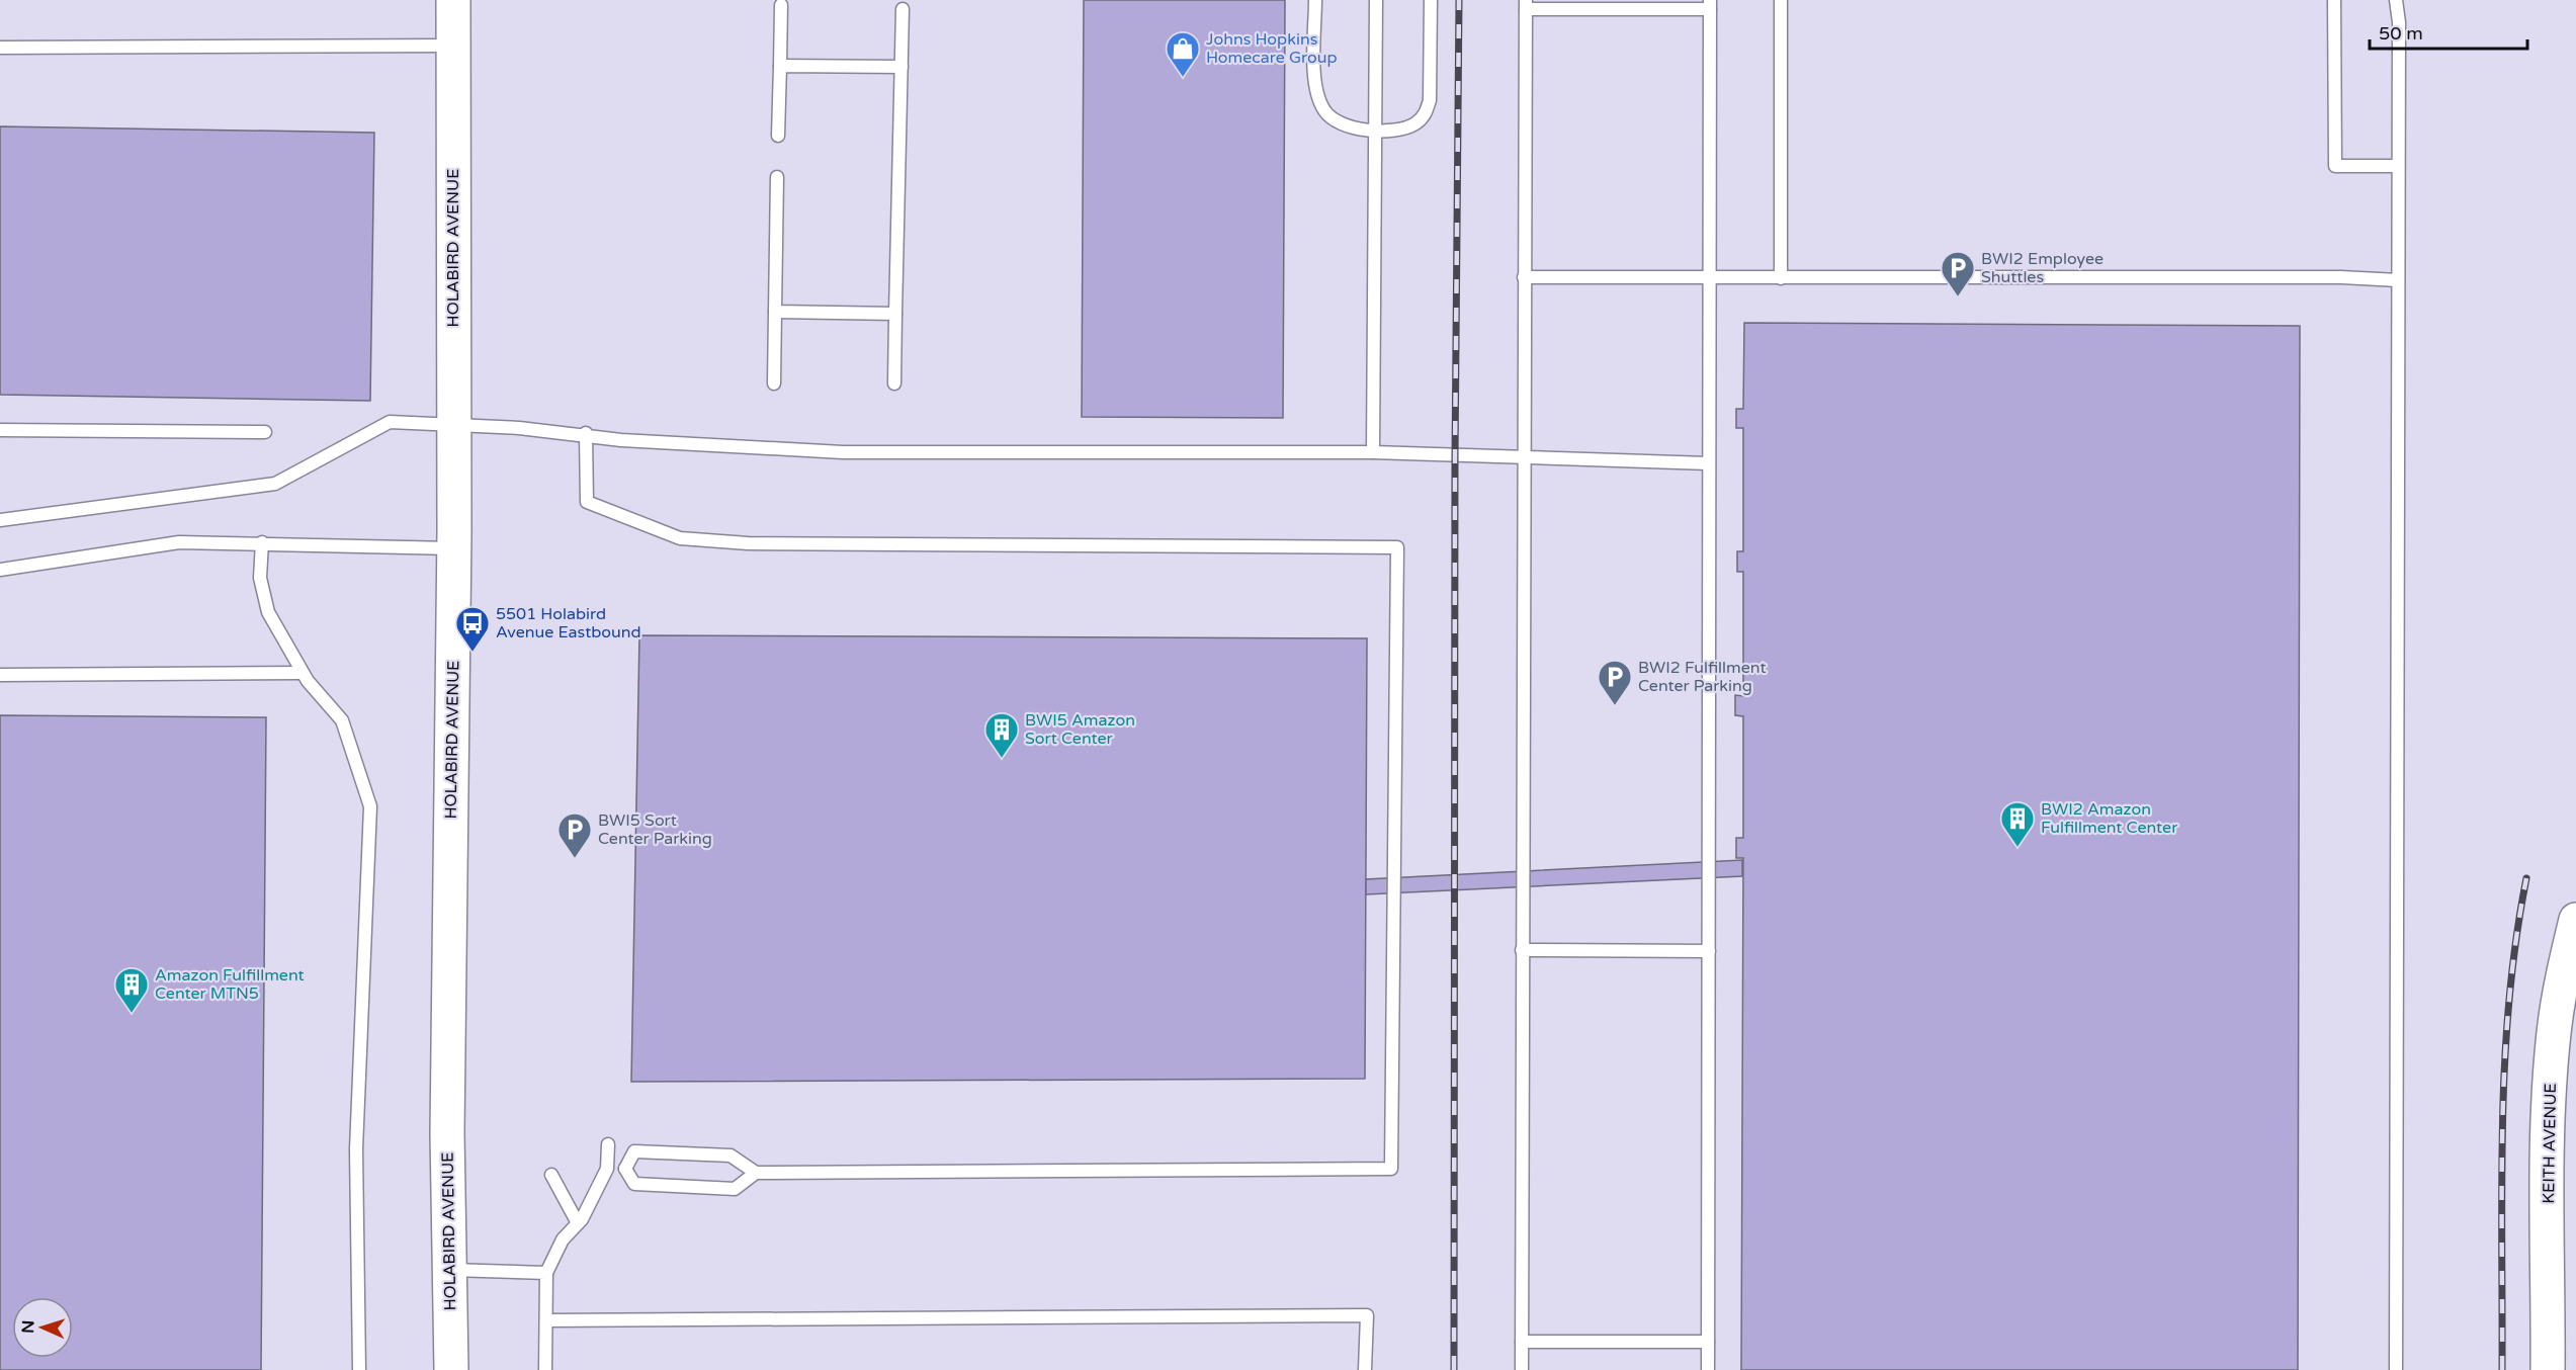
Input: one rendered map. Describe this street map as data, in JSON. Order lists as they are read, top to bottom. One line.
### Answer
{"streets":{"main road":["HOLABIRD AVENUE","KEITH AVENUE"]},"places":{"shop":["Johns Hopkins Homecare Group"],"parking":["BWI2 Employee Shuttles","BWI2 Fulfillment Center Parking","BWI5 Sort Center Parking"],"bus stop":["5501 Holabird Avenue Eastbound"],"building":["BWI5 Amazon Sort Center","BWI2 Amazon Fulfillment Center","Amazon Fulfillment Center MTN5"]},"scale_bar":"50 m","north":"left"}
